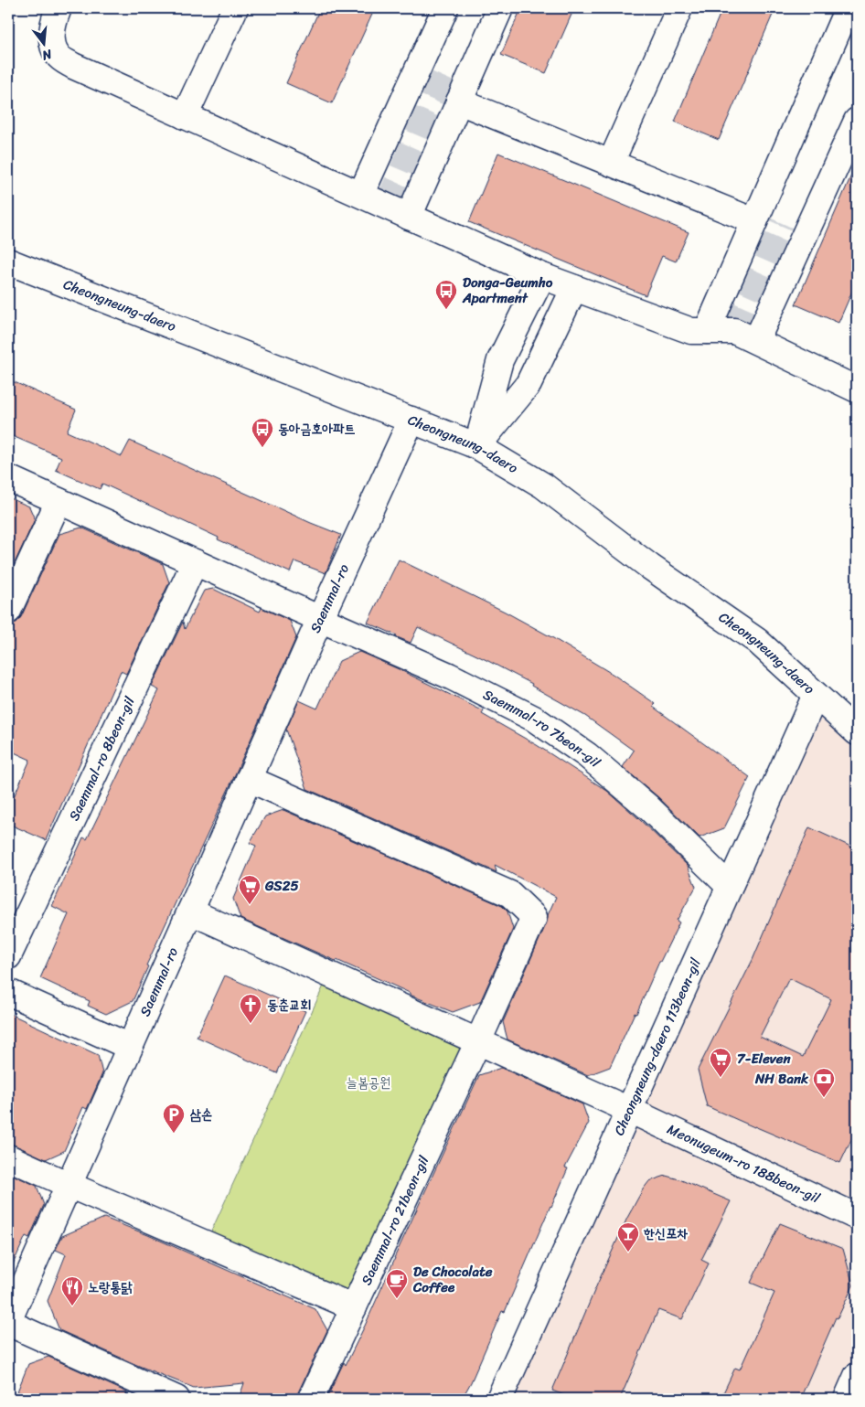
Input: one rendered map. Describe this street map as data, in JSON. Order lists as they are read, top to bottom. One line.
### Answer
{"streets":{"street":["Cheongneung-daero","Saemmal-ro","Saemmal-ro 7beon-gil","Saemmal-ro 8beon-gil","Cheongneung-daero 113beon-gil","Meonugeum-ro 188beon-gil","Saemmal-ro 21beon-gil"]},"crossings":[["Cheongneung-daero","Saemmal-ro"],["Cheongneung-daero","Cheongneung-daero 113beon-gil"],["Saemmal-ro","Saemmal-ro 7beon-gil"],["Saemmal-ro","Saemmal-ro 21beon-gil"],["Saemmal-ro 7beon-gil","Cheongneung-daero 113beon-gil"],["Cheongneung-daero 113beon-gil","Meonugeum-ro 188beon-gil"]],"parks":["늘봄공원"],"places":{"bus stop":["Donga-Geumho Apartment","동아금호아파트"],"supermarket":["GS25","7-Eleven"],"church":["동춘교회"],"bank":["NH Bank"],"parking":["삼손"],"bar":["한신포차"],"cafe":["De Chocolate Coffee"],"restaurant":["노랑통닭"]},"north":"bottom"}
